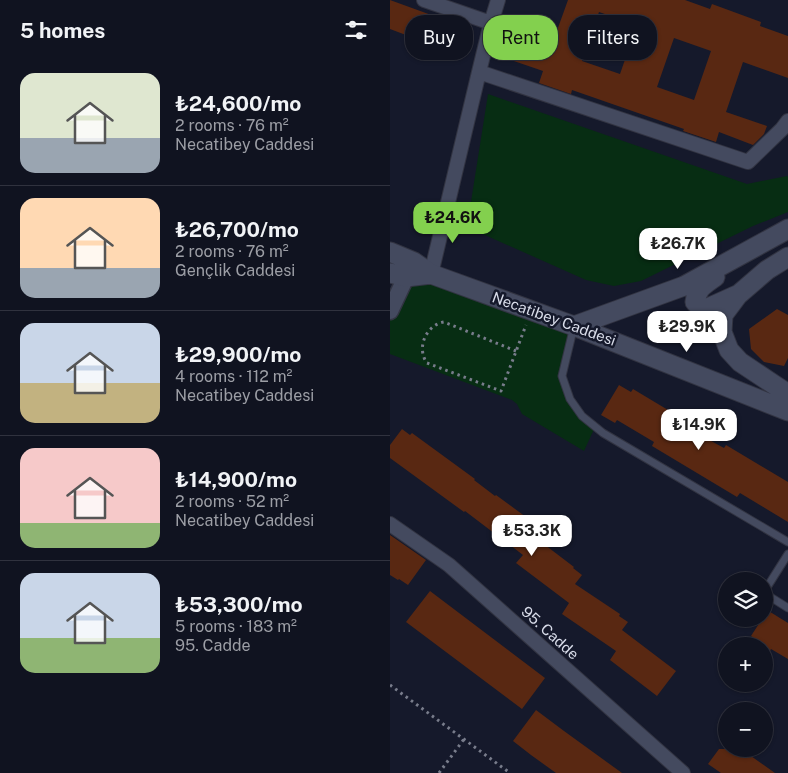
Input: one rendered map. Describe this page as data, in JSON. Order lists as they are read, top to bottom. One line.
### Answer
{"streets":{"main road":["Necatibey Caddesi"],"street":["95. Cadde"]},"page":{"heading":"5 homes","chip":["Buy","Rent","Filters"],"list":[{"name":"₺24,600/mo","note":"2 rooms · 76 m² · Necatibey Caddesi"},{"name":"₺26,700/mo","note":"2 rooms · 76 m² · Gençlik Caddesi"},{"name":"₺29,900/mo","note":"4 rooms · 112 m² · Necatibey Caddesi"},{"name":"₺14,900/mo","note":"2 rooms · 52 m² · Necatibey Caddesi"},{"name":"₺53,300/mo","note":"5 rooms · 183 m² · 95. Cadde"}],"price":["₺24.6K","₺26.7K","₺29.9K","₺14.9K","₺53.3K"],"map_buttons":["+","−"]}}
